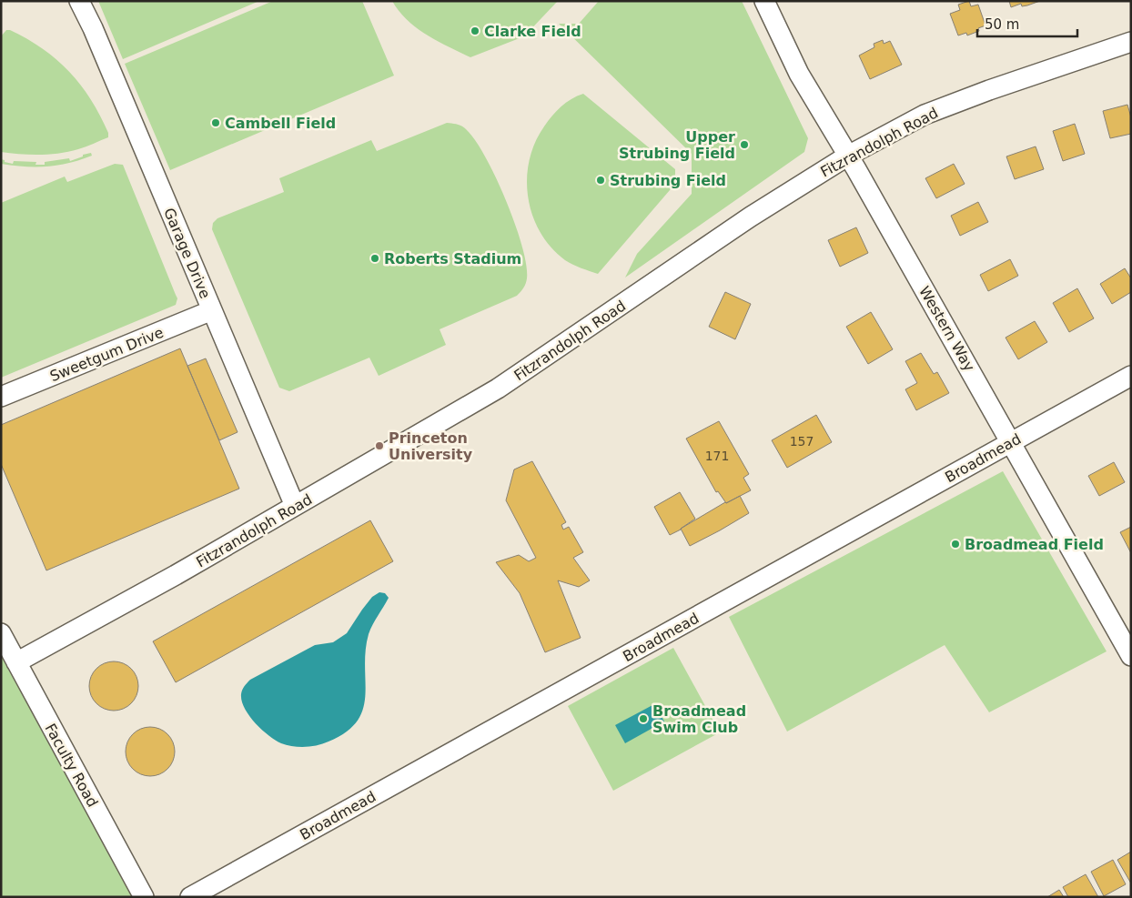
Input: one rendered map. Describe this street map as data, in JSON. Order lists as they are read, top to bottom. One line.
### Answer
{"streets":{"street":["Fitzrandolph Road","Garage Drive","Western Way","Sweetgum Drive","Broadmead","Faculty Road"]},"crossings":[["Fitzrandolph Road","Garage Drive"],["Fitzrandolph Road","Western Way"],["Fitzrandolph Road","Faculty Road"],["Garage Drive","Sweetgum Drive"],["Western Way","Broadmead"]],"places":["Clarke Field","Cambell Field","Upper Strubing Field","Strubing Field","Roberts Stadium","Princeton University","Broadmead Field","Broadmead Swim Club"],"house_numbers":["157","171"],"scale_bar":"50 m"}
